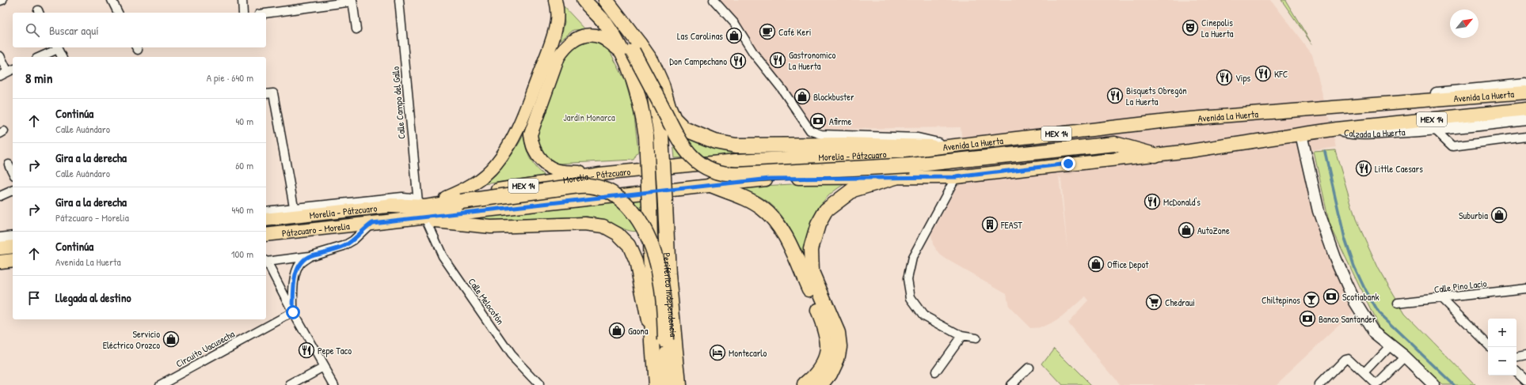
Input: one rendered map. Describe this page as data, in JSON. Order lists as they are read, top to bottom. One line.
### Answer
{"streets":{"highway":["Periférico Independencia"],"main road":["Avenida La Huerta","MEX 14","Morelia - Pátzcuaro","Pátzcuaro - Morelia"],"street":["Calle Campo del Gallo","Calzada La Huerta","Calle Pino Lacio","Calle Melocotón","Circuito Uacusecha"]},"crossings":[["Avenida La Huerta","Calzada La Huerta"],["Avenida La Huerta","Morelia - Pátzcuaro"],["Avenida La Huerta","Pátzcuaro - Morelia"],["Calle Campo del Gallo","Morelia - Pátzcuaro"]],"parks":["Jardín Monarca"],"places":{"theatre":["Cinepolis La Huerta"],"cafe":["Café Keri"],"shop":["Las Carolinas","Blockbuster","Suburbia","AutoZone","Office Depot","Gaona","Servicio Eléctrico Orozco"],"restaurant":["Gastronomico La Huerta","Don Campechano","KFC","Vips","Bisquets Obregón La Huerta","Little Caesars","McDonald's","Pepe Taco"],"bank":["Afirme","Scotiabank","Banco Santander"],"building":["FEAST"],"bar":["Chiltepinos"],"supermarket":["Chedraui"],"hotel":["Montecarlo"]},"north":"top right","page":{"search":"Buscar aquí","heading":["8 min","A pie · 640 m"],"list":[["Continúa","Calle Auándaro","40 m"],["Gira a la derecha","Calle Auándaro","60 m"],["Gira a la derecha","Pátzcuaro - Morelia","440 m"],["Continúa","Avenida La Huerta","100 m"],"Llegada al destino"],"map_buttons":["+","−"]}}
